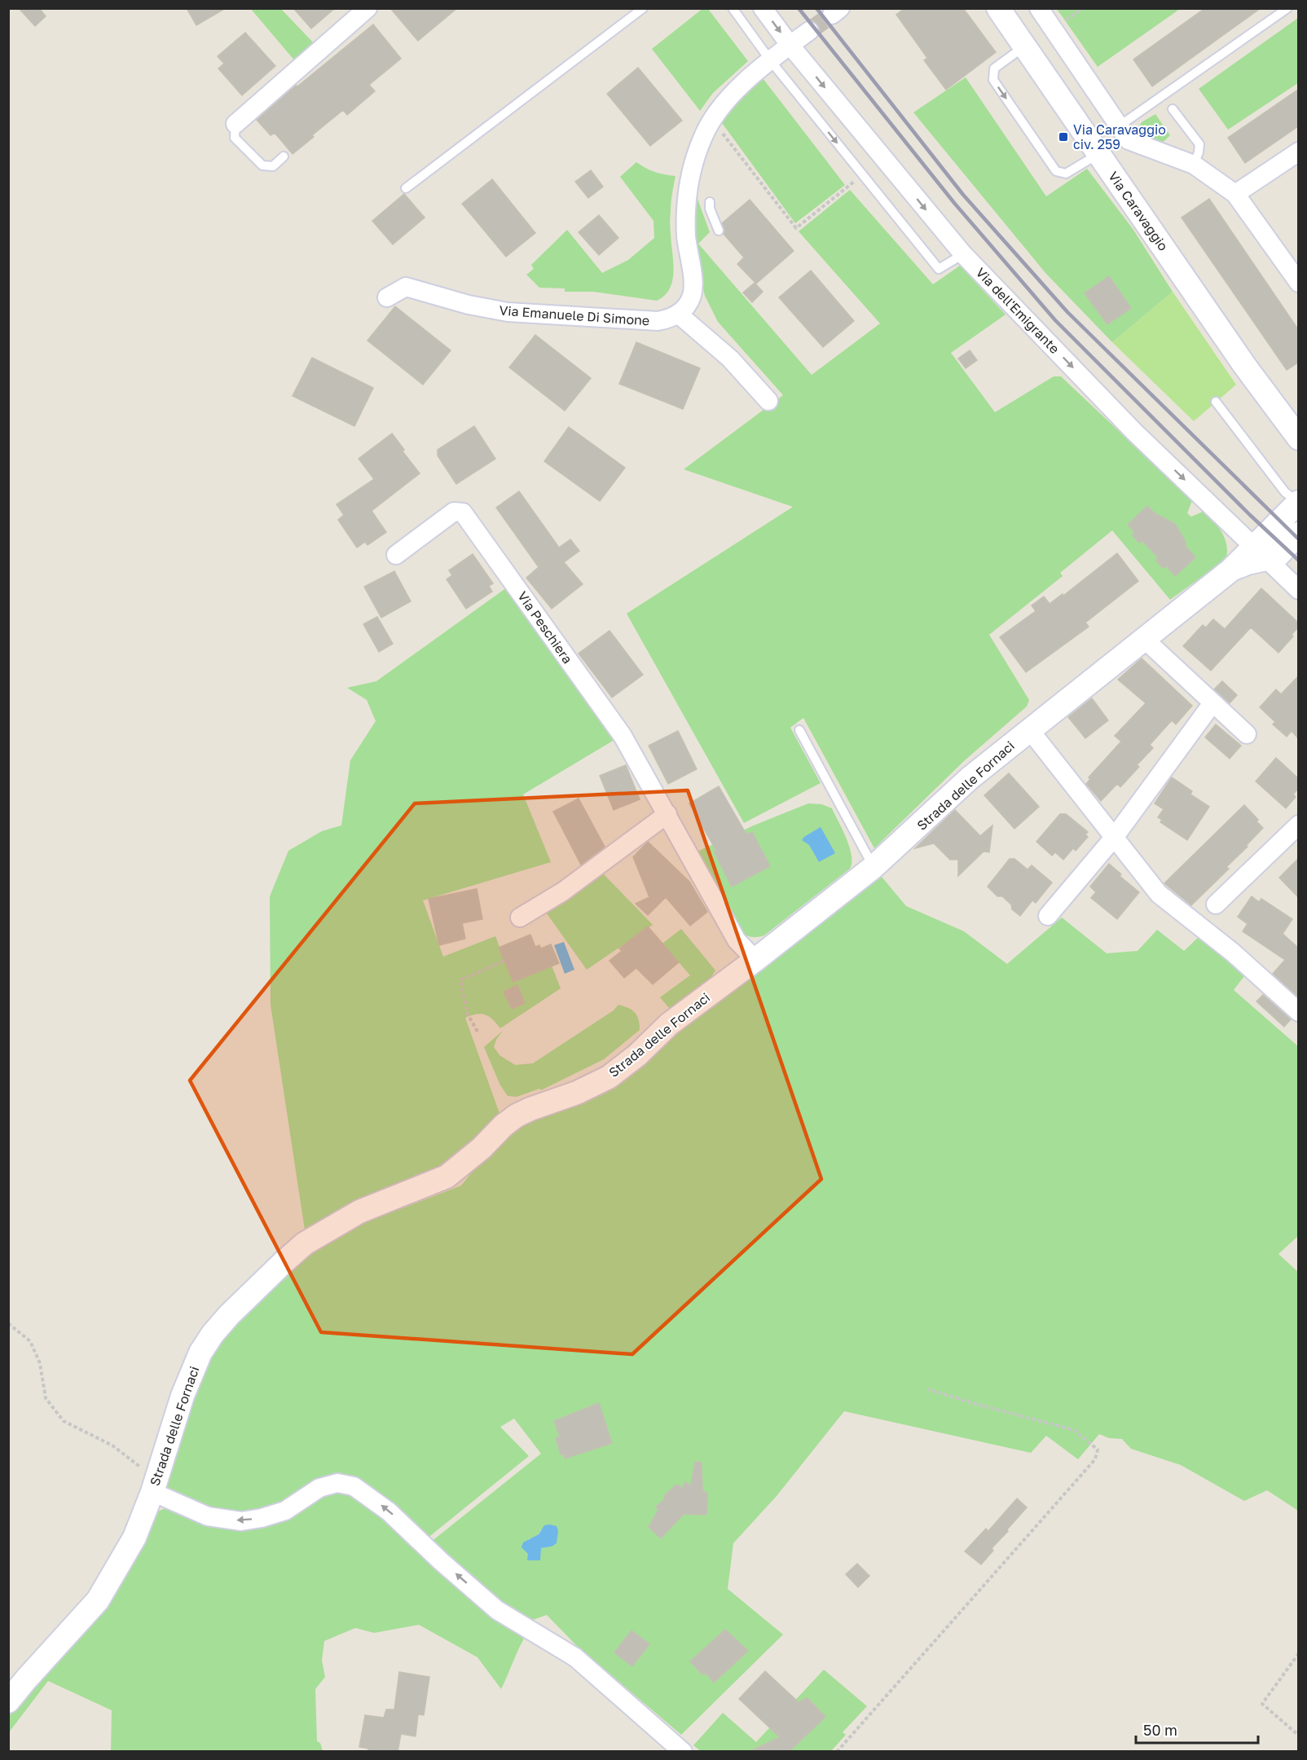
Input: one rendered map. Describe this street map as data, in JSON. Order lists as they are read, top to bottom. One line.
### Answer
{"streets":{"street":["Via Caravaggio","Via dell'Emigrante","Via Emanuele Di Simone","Via Peschiera","Strada delle Fornaci"]},"crossings":[["Via dell'Emigrante","Strada delle Fornaci"],["Via Peschiera","Strada delle Fornaci"]],"one_way":["Via dell'Emigrante"],"places":{"transit":["Via Caravaggio civ. 259"]},"scale_bar":"50 m"}
